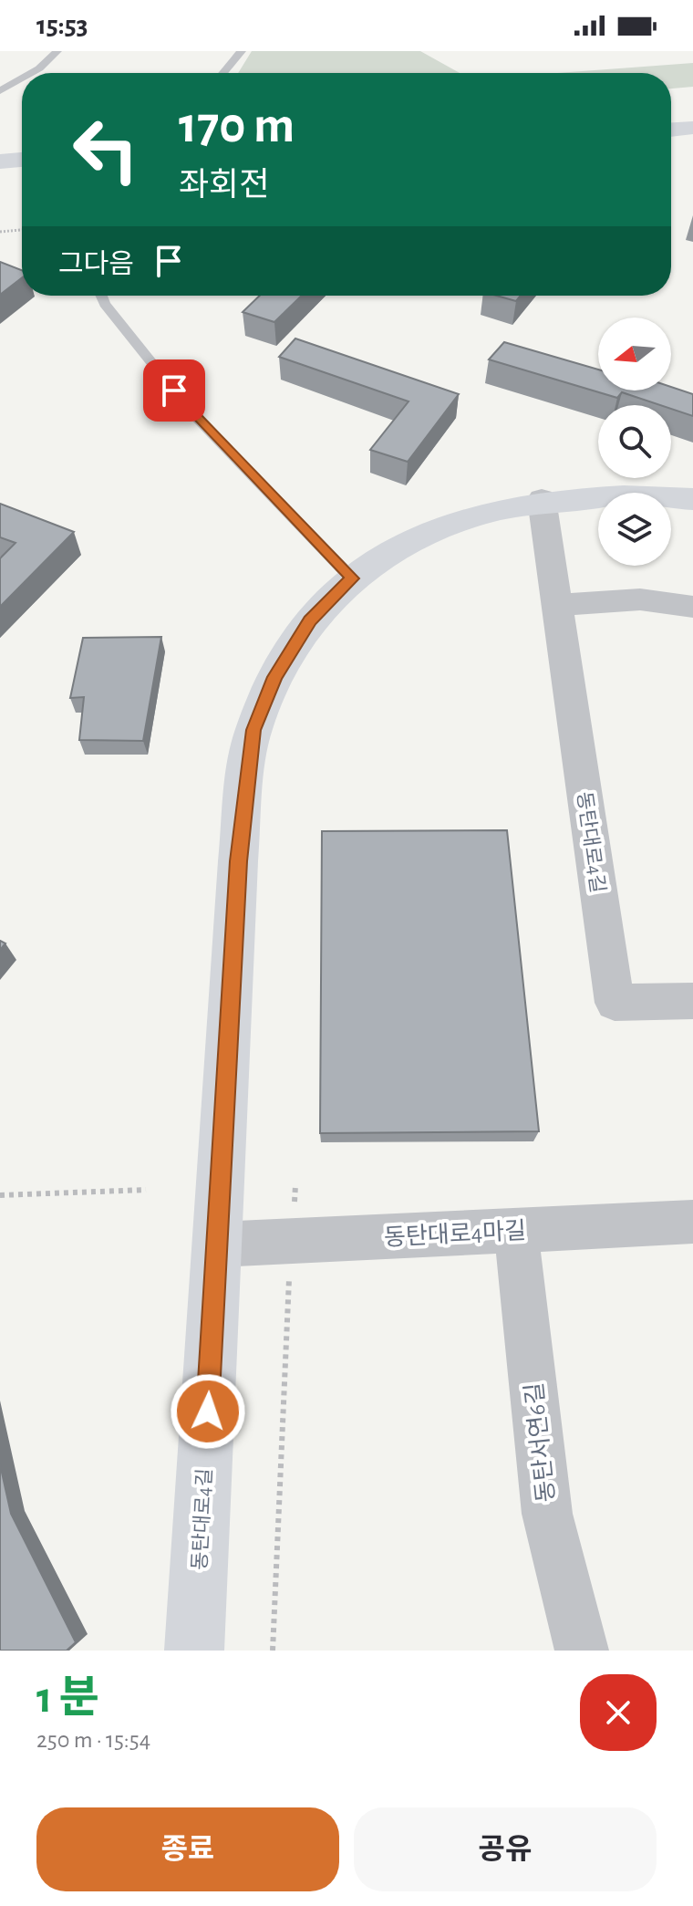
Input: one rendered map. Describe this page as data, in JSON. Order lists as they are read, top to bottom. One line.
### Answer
{"streets":{"main road":["동탄대로4길"],"street":["동탄대로4마길","동탄서연6길"]},"crossings":[["동탄대로4길","동탄대로4마길"],["동탄대로4마길","동탄서연6길"]],"north":"left","page":{"status":"15:53","turn":["170 m","좌회전"],"then":"그다음","heading":["1 분","250 m · 15:54"],"buttons":["종료","공유"]}}
